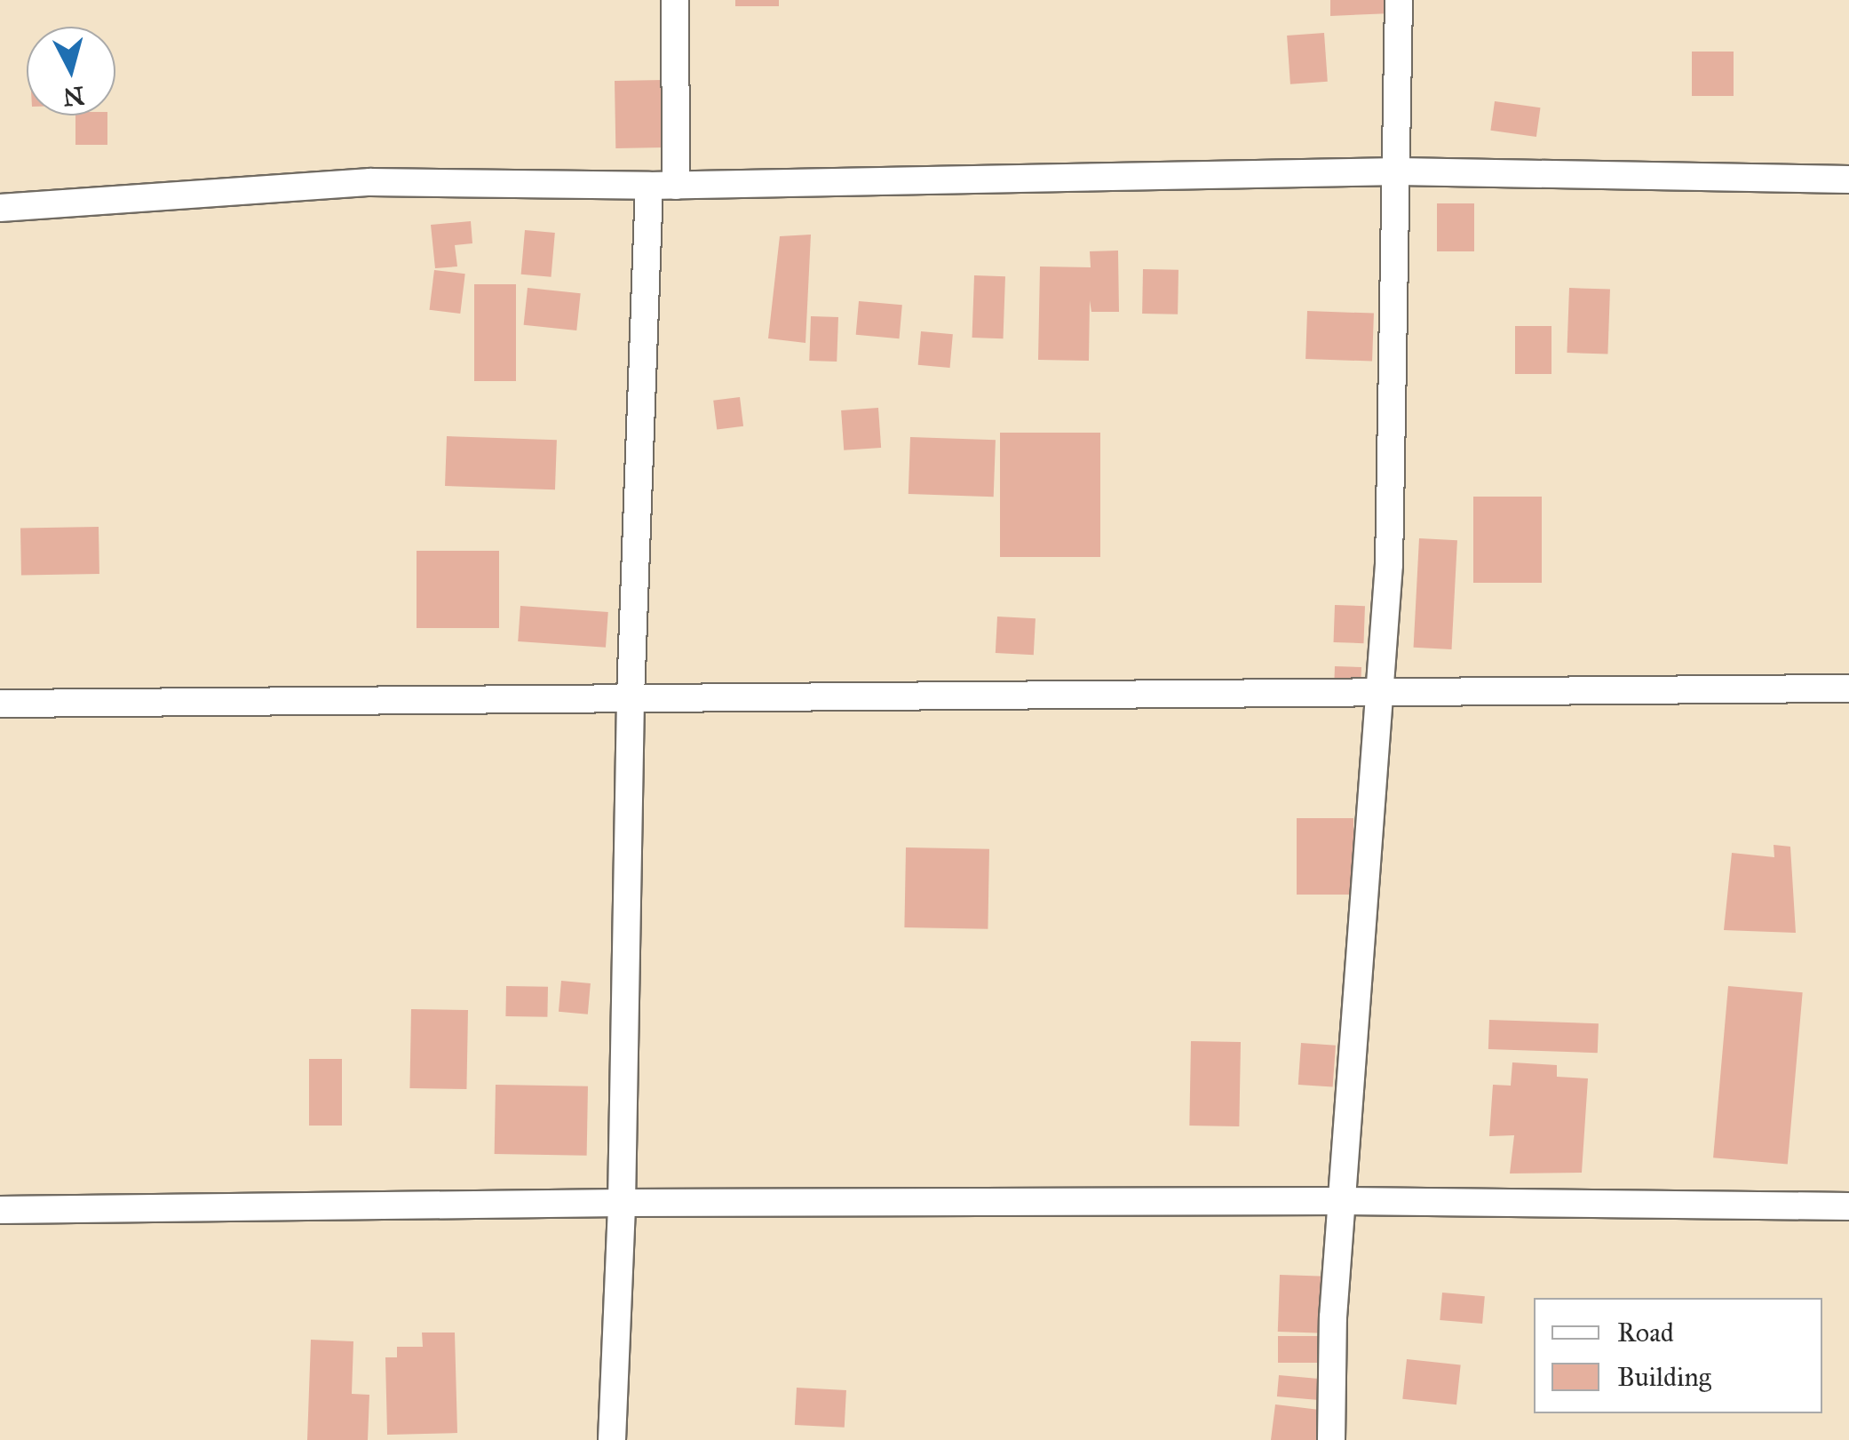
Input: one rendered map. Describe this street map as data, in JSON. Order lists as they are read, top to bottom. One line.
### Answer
{"legend":["Road","Building"],"north":"bottom"}
